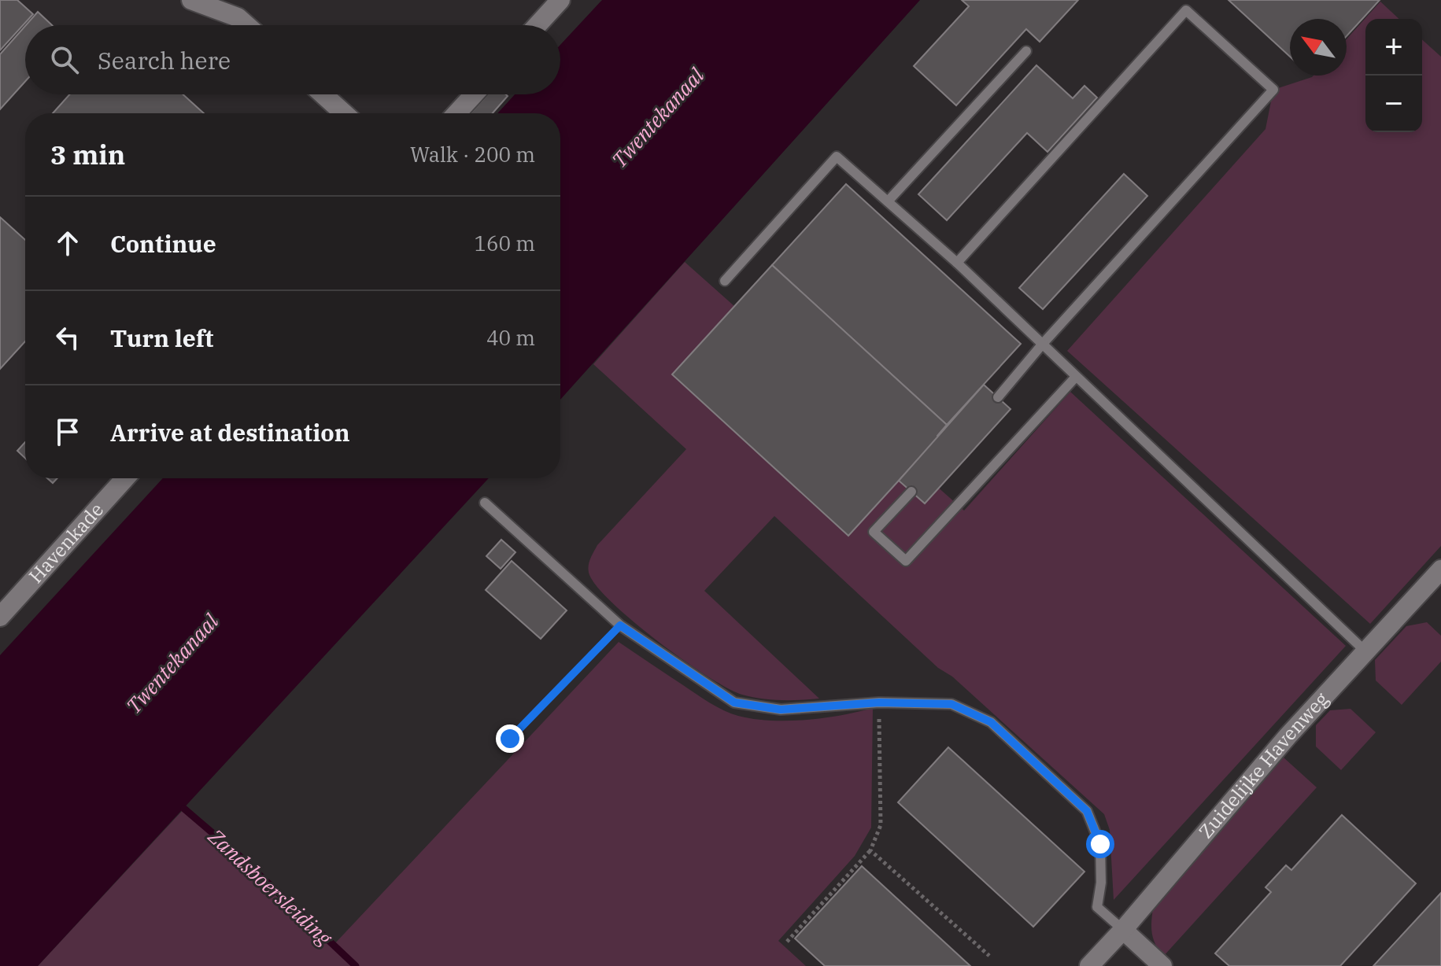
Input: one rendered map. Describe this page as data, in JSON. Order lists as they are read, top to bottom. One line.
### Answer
{"streets":{"street":["Havenkade","Zuidelijke Havenweg"]},"water":["Twentekanaal","Zandsboersleiding"],"north":"top left","page":{"map_buttons":["+","−"],"search":"Search here","heading":["3 min","Walk · 200 m"],"list":[["Continue","160 m"],["Turn left","40 m"],"Arrive at destination"]}}
